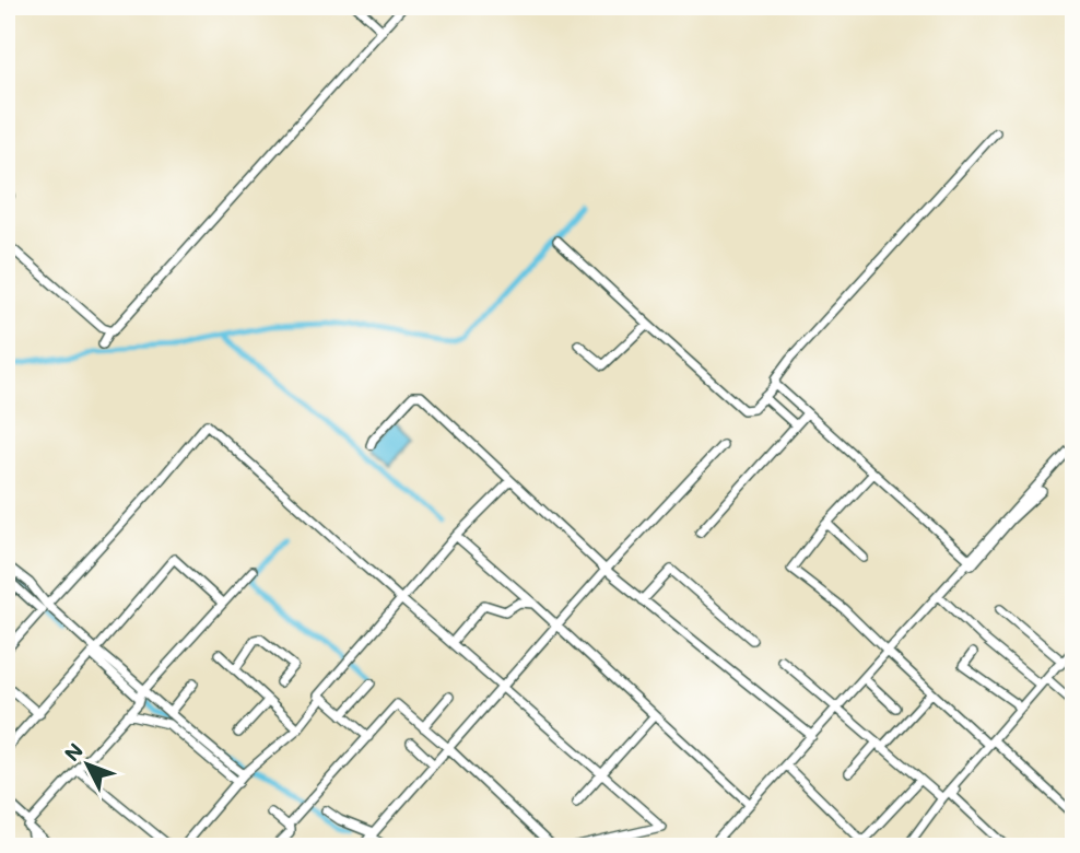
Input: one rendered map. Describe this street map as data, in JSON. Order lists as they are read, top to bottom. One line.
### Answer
{"north":"top left"}
